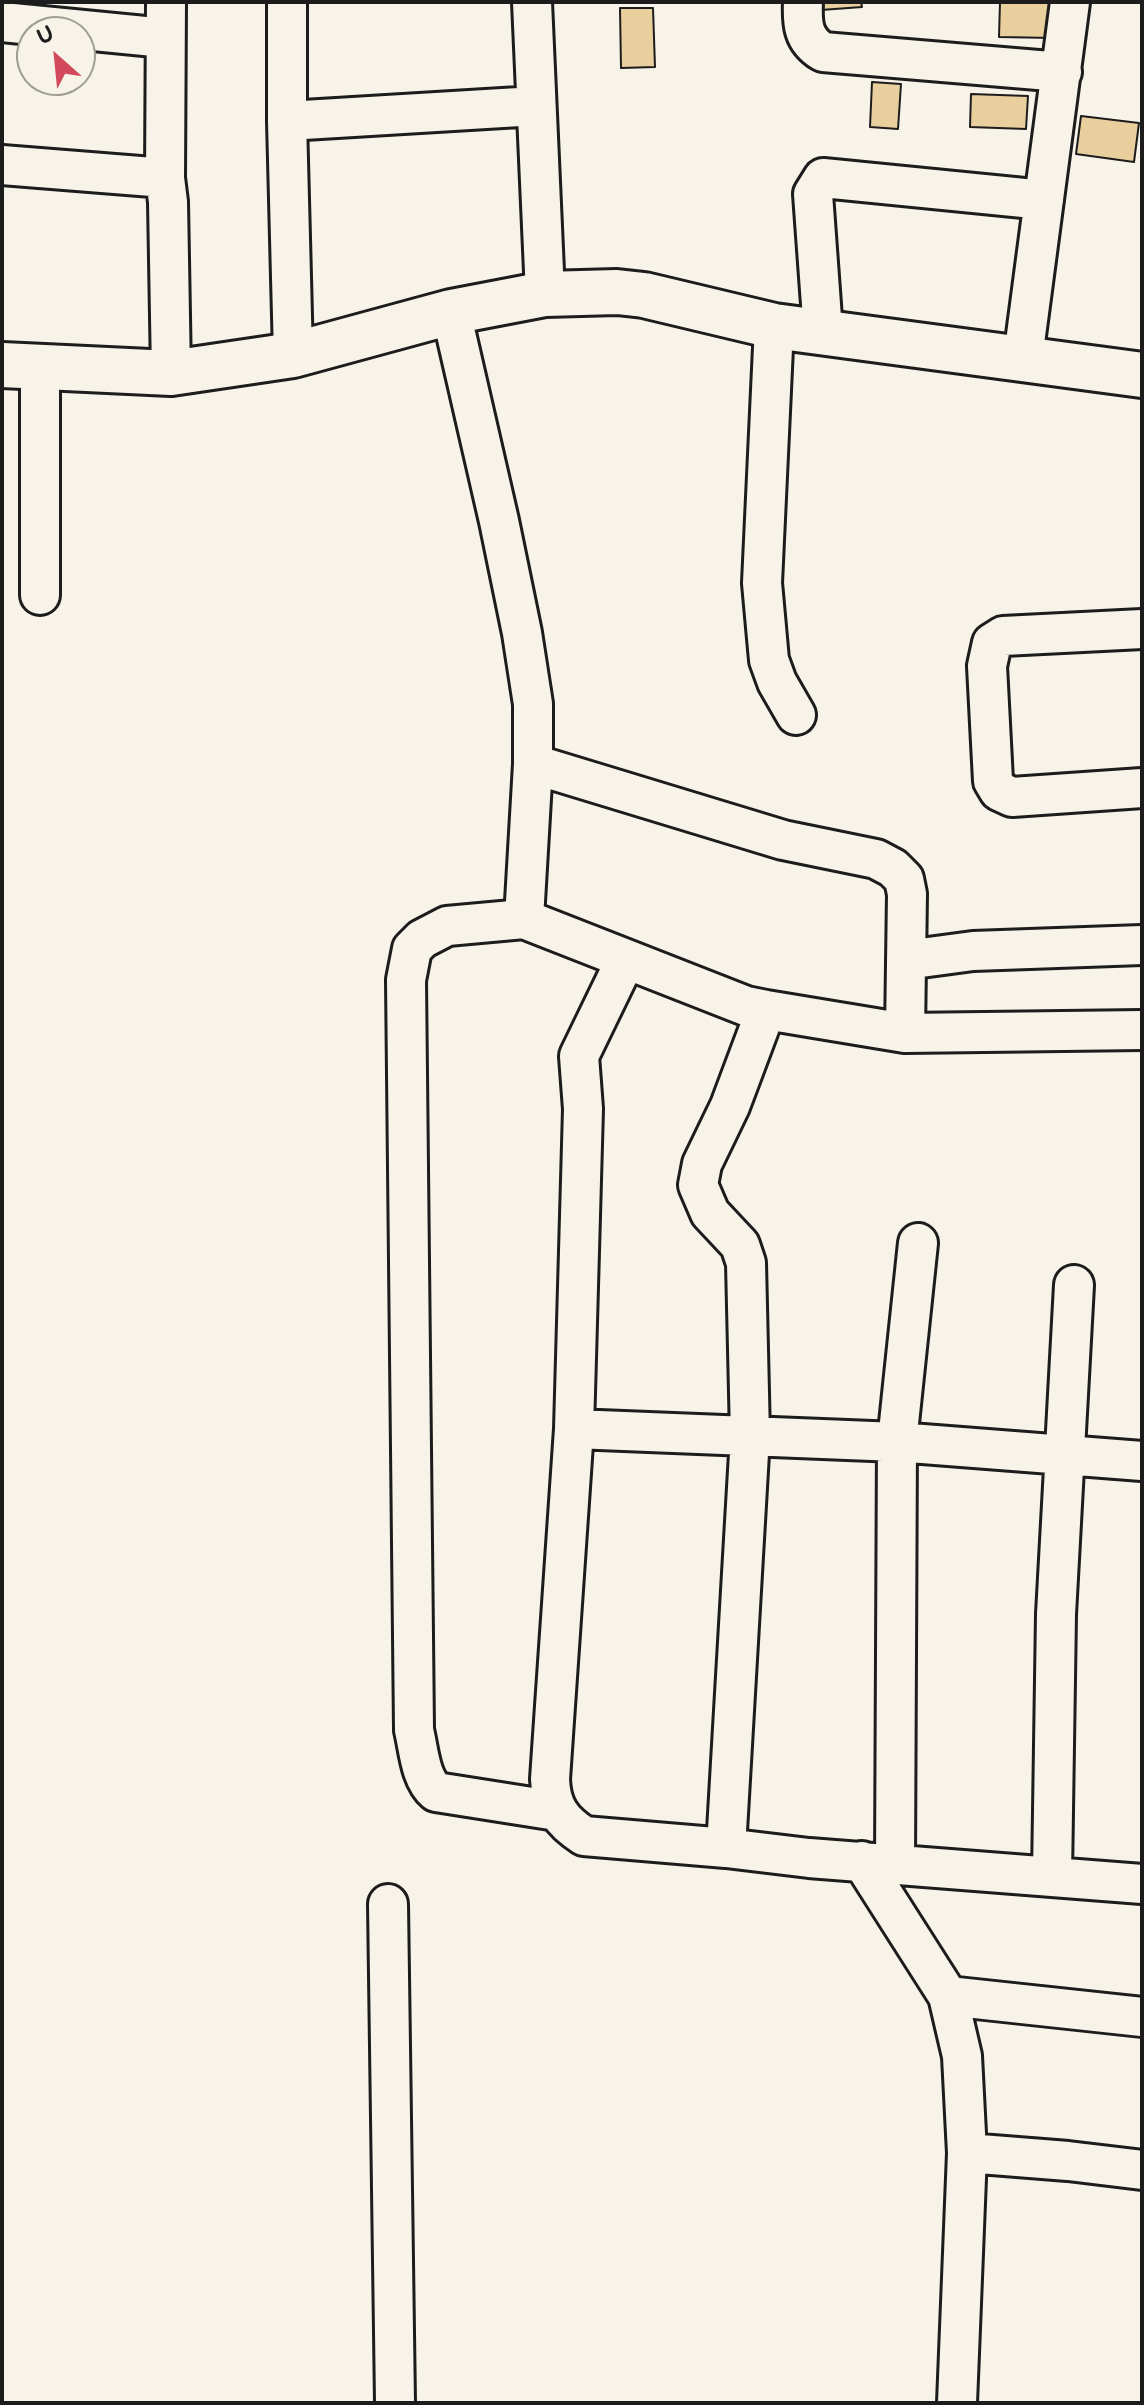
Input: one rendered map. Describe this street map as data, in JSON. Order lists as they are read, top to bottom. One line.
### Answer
{"north":"top left"}
